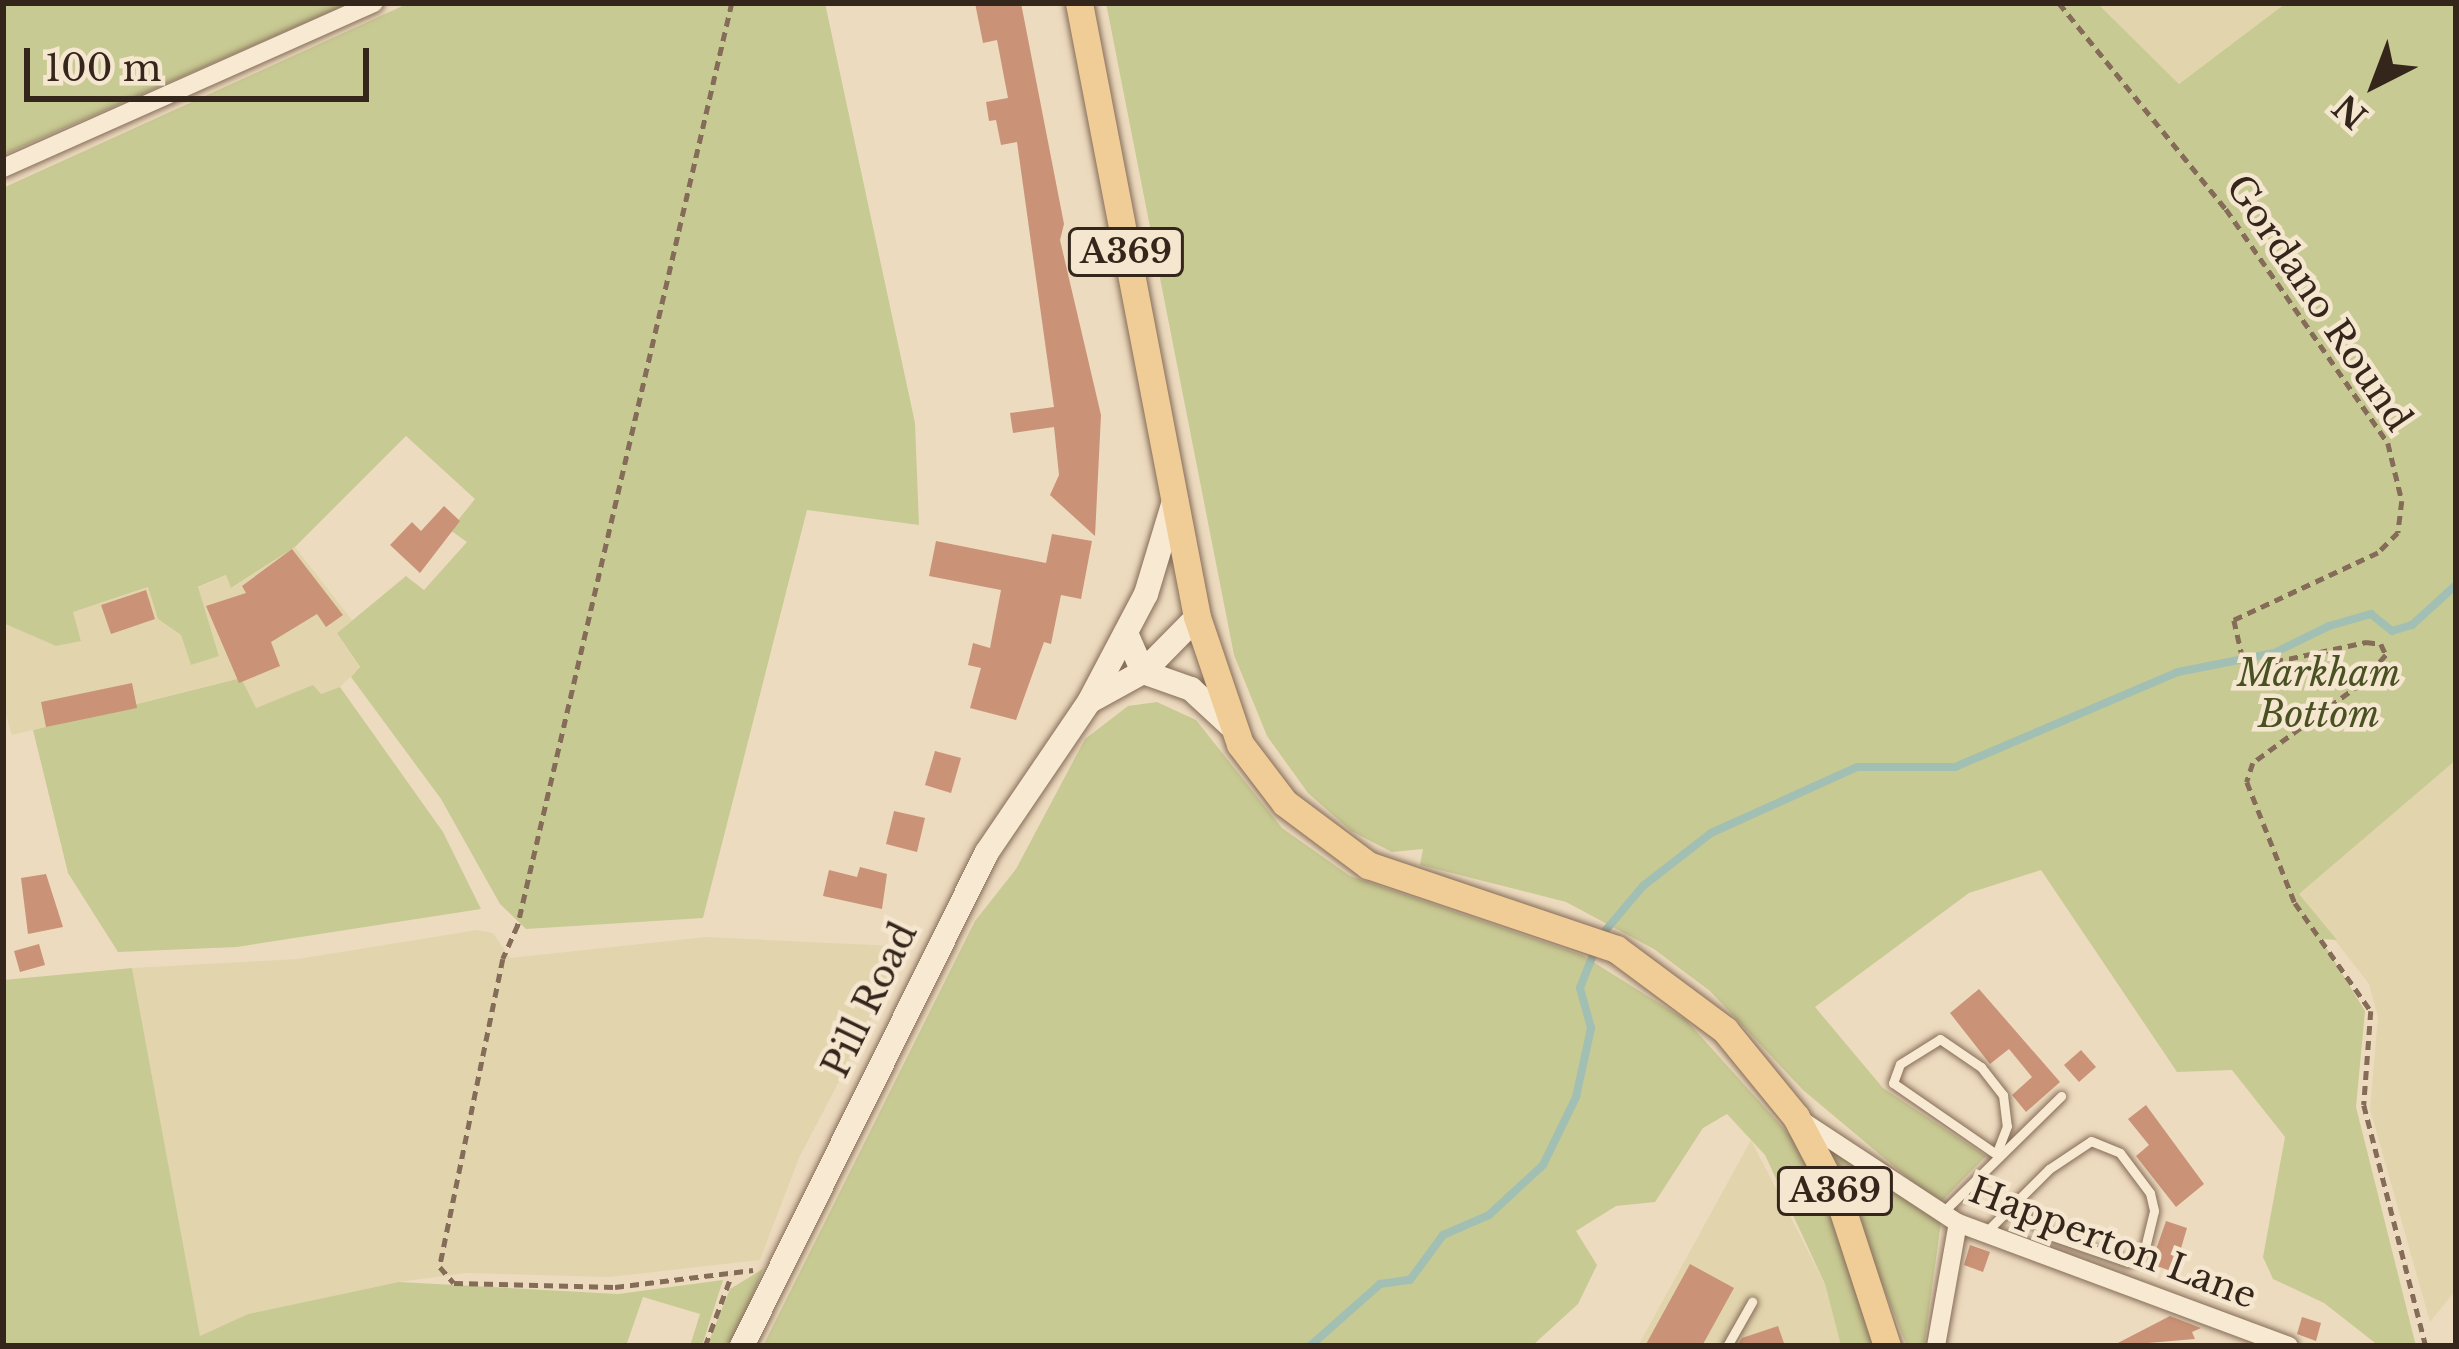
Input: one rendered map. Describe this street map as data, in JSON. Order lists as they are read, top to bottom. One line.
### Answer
{"streets":{"main road":["A369","Pill Road"],"street":["Happerton Lane"],"path":["Gordano Round"]},"crossings":[["A369","Pill Road"],["A369","Happerton Lane"]],"parks":["Markham Bottom"],"scale_bar":"100 m","north":"bottom left"}
